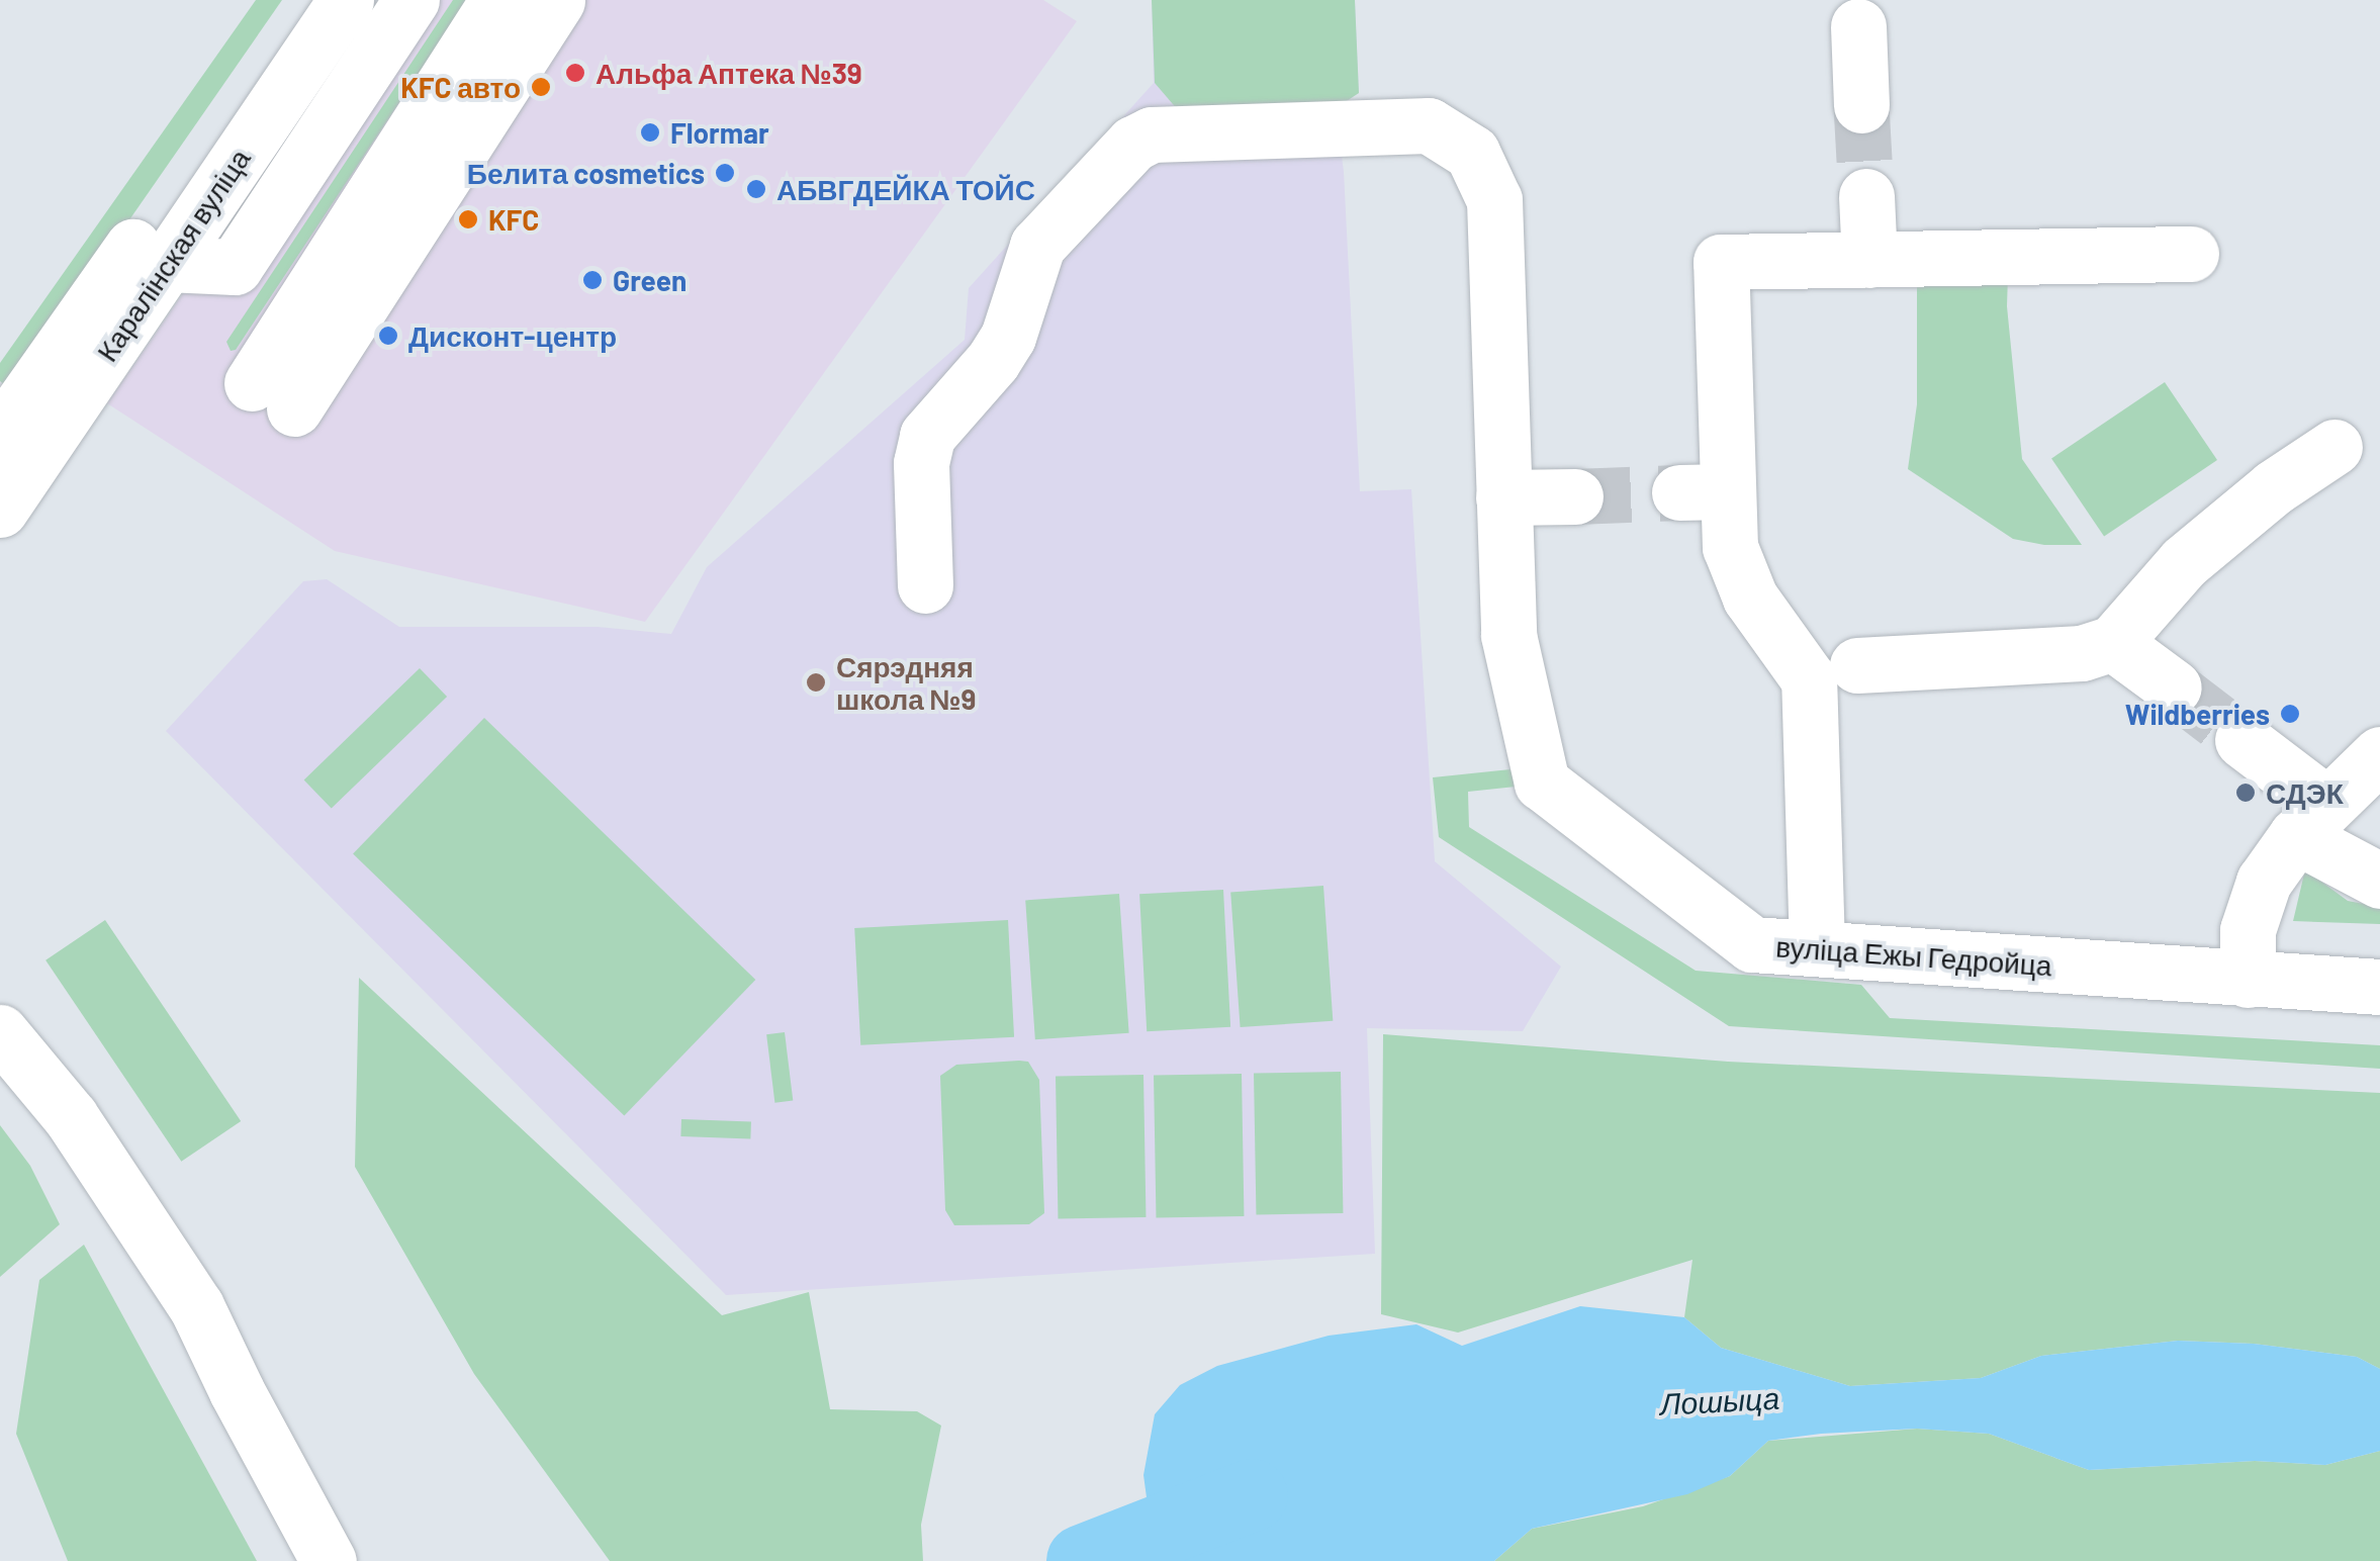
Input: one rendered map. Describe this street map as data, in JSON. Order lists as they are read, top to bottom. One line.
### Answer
{"streets":{"street":["Каралінская вуліца","вуліца Ежы Гедройца"]},"water":["Лошыца"],"places":["Альфа Аптека №39","KFC авто","Flormar","Белита cosmetics","АБВГДЕЙКА ТОЙС","KFC","Green","Дисконт-центр","Сярэдняя школа №9","Wildberries","СДЭК"]}
